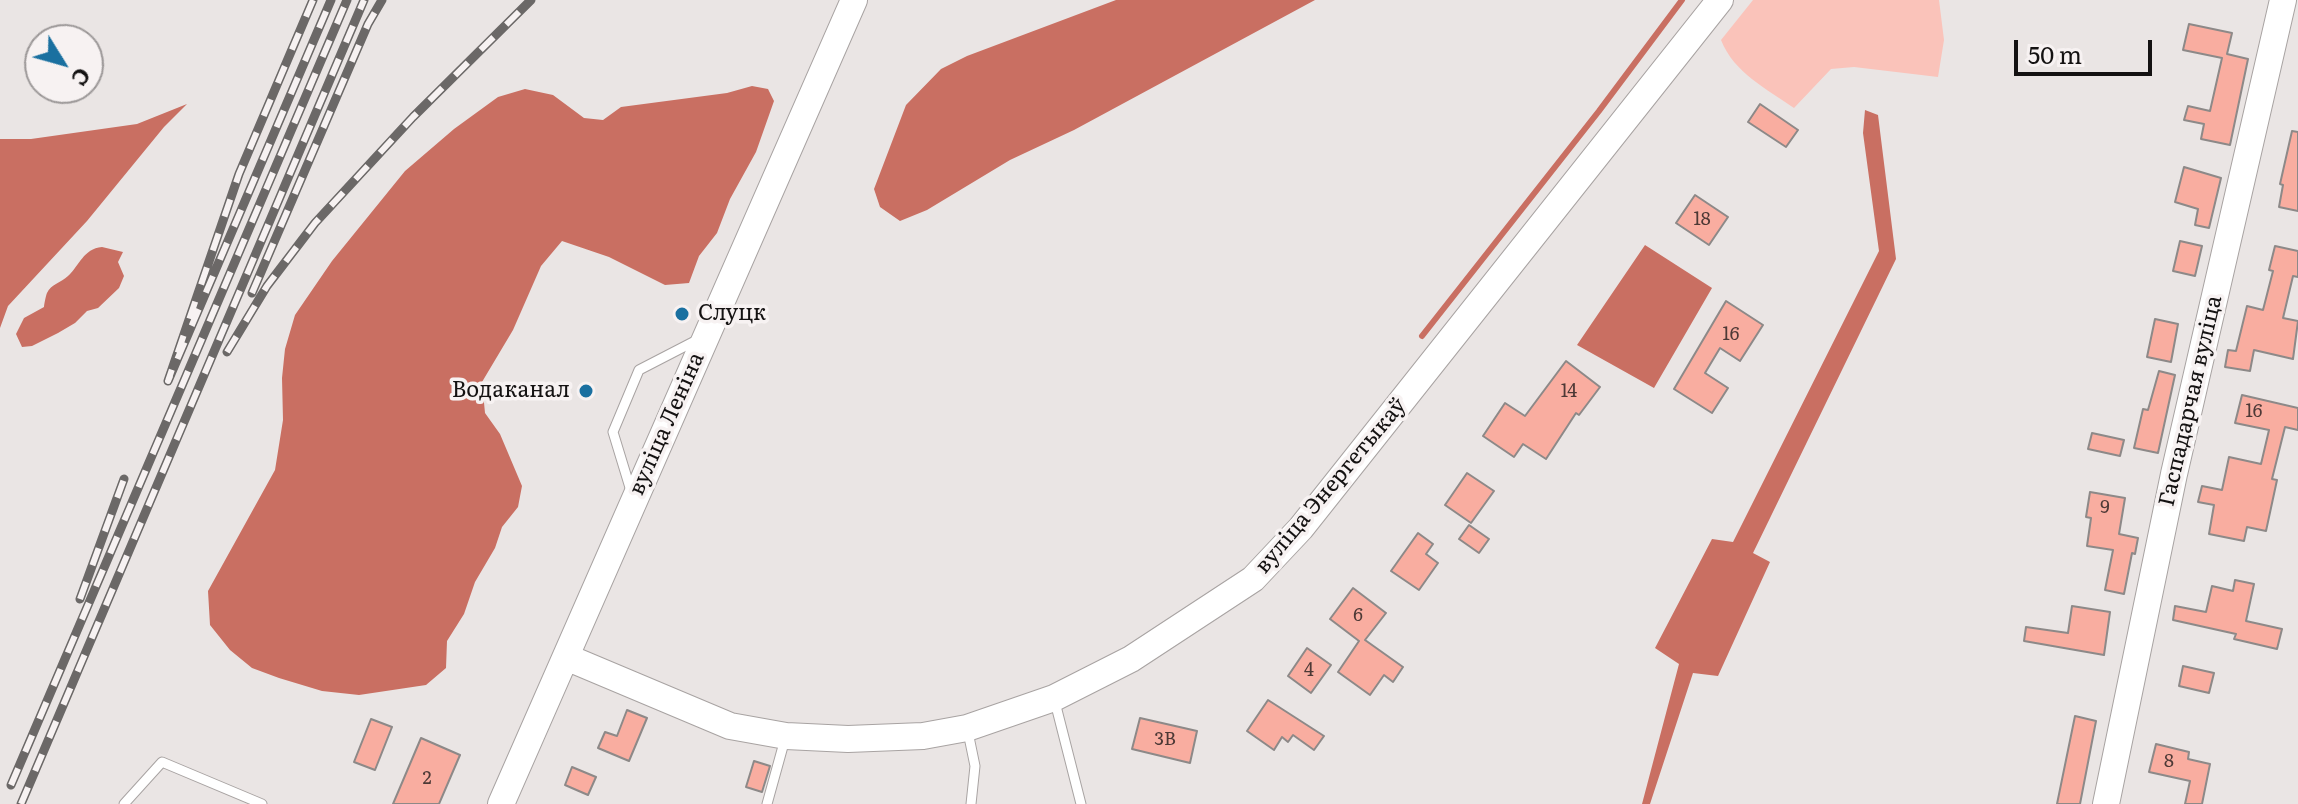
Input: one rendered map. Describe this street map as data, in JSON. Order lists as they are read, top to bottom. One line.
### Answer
{"streets":{"street":["Гаспадарчая вуліца","вуліца Леніна","вуліца Энергетыкаў"]},"crossings":[["вуліца Леніна","вуліца Энергетыкаў"]],"places":["Слуцк","Водаканал"],"house_numbers":["18","16","14","16","9","6","4","3В","8","2"],"scale_bar":"50 m","north":"bottom right"}
